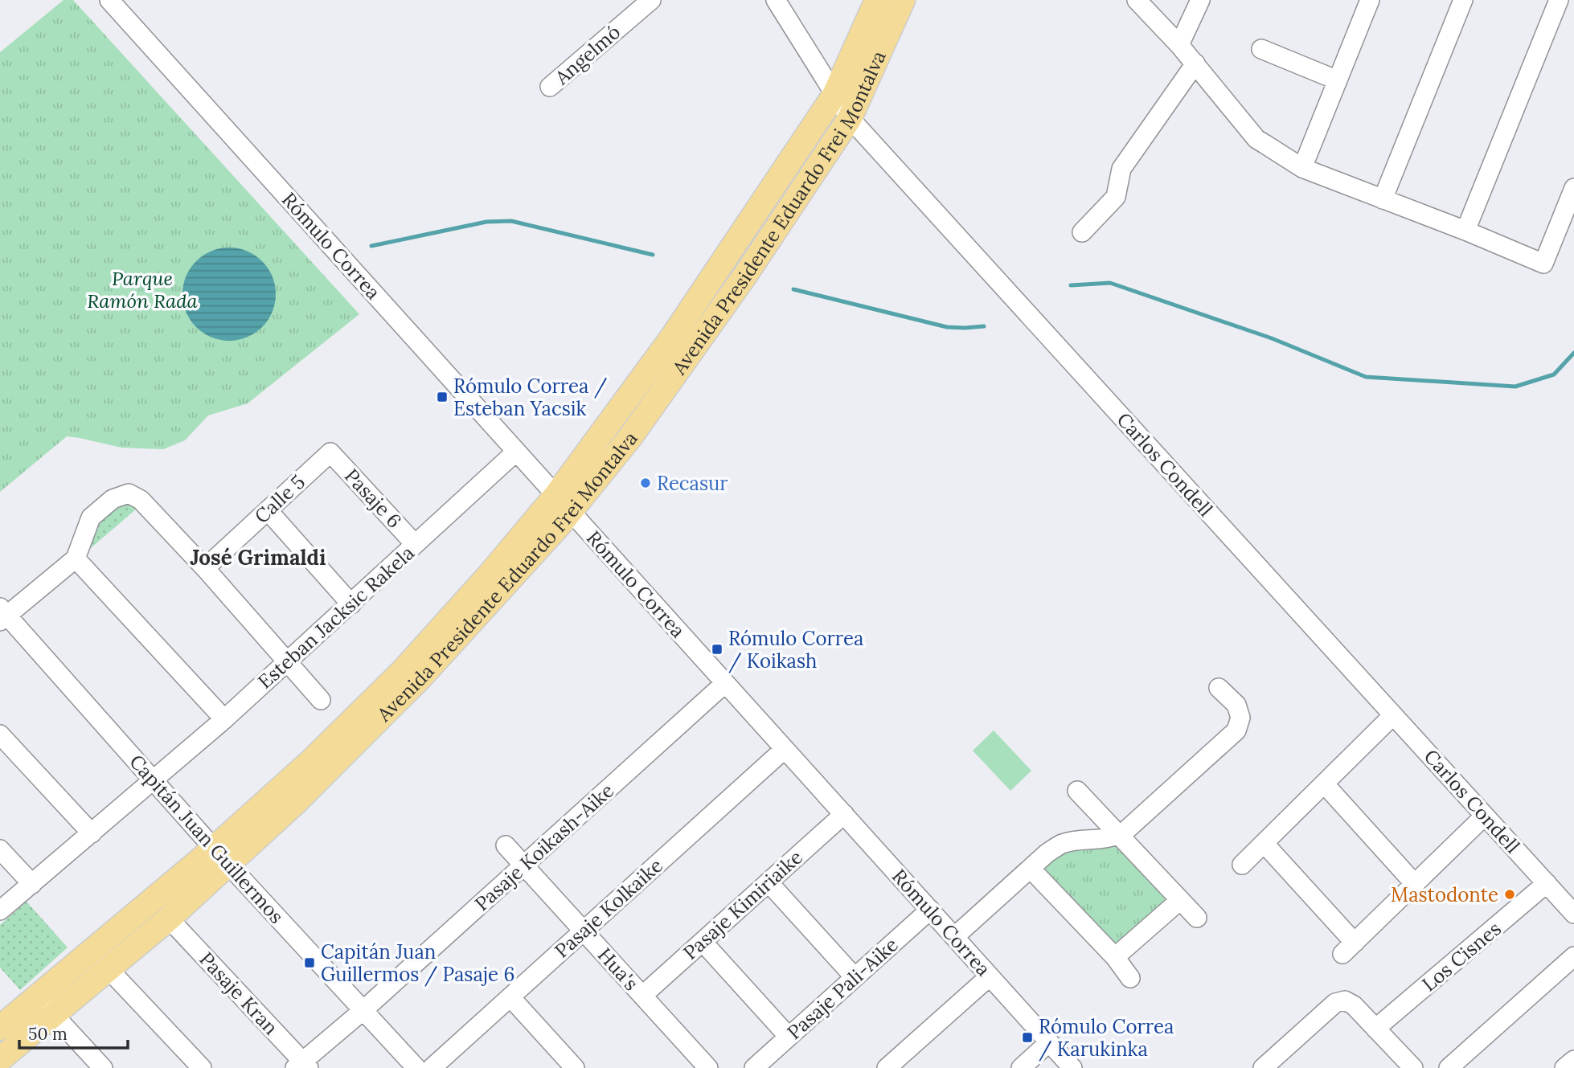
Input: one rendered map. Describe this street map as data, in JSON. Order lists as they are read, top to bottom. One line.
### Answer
{"streets":{"main road":["Avenida Presidente Eduardo Frei Montalva"],"street":["Angelmó","Rómulo Correa","Carlos Condell","Pasaje 6","Calle 5","Esteban Jacksic Rakela","Capitán Juan Guillermos","Pasaje Koikash-Aike","Pasaje Kimiriaike","Pasaje Kolkaike","Los Cisnes","Hua's","Pasaje Pali-Aike","Pasaje Kran"]},"crossings":[["Avenida Presidente Eduardo Frei Montalva","Rómulo Correa"],["Avenida Presidente Eduardo Frei Montalva","Carlos Condell"],["Avenida Presidente Eduardo Frei Montalva","Capitán Juan Guillermos"],["Avenida Presidente Eduardo Frei Montalva","Pasaje Kran"],["Rómulo Correa","Esteban Jacksic Rakela"],["Rómulo Correa","Pasaje Koikash-Aike"],["Rómulo Correa","Pasaje Kimiriaike"],["Rómulo Correa","Pasaje Kolkaike"],["Rómulo Correa","Pasaje Pali-Aike"],["Carlos Condell","Los Cisnes"],["Pasaje 6","Calle 5"],["Pasaje 6","Esteban Jacksic Rakela"],["Esteban Jacksic Rakela","Capitán Juan Guillermos"],["Capitán Juan Guillermos","Pasaje Koikash-Aike"],["Pasaje Koikash-Aike","Hua's"],["Pasaje Koikash-Aike","Pasaje Kran"],["Pasaje Kimiriaike","Hua's"],["Pasaje Kolkaike","Hua's"]],"districts":["José Grimaldi"],"parks":["Parque Ramón Rada"],"places":{"transit":["Rómulo Correa / Esteban Yacsik","Rómulo Correa / Koikash","Capitán Juan Guillermos / Pasaje 6","Rómulo Correa / Karukinka"],"other":["Recasur","Mastodonte"]},"scale_bar":"50 m"}
